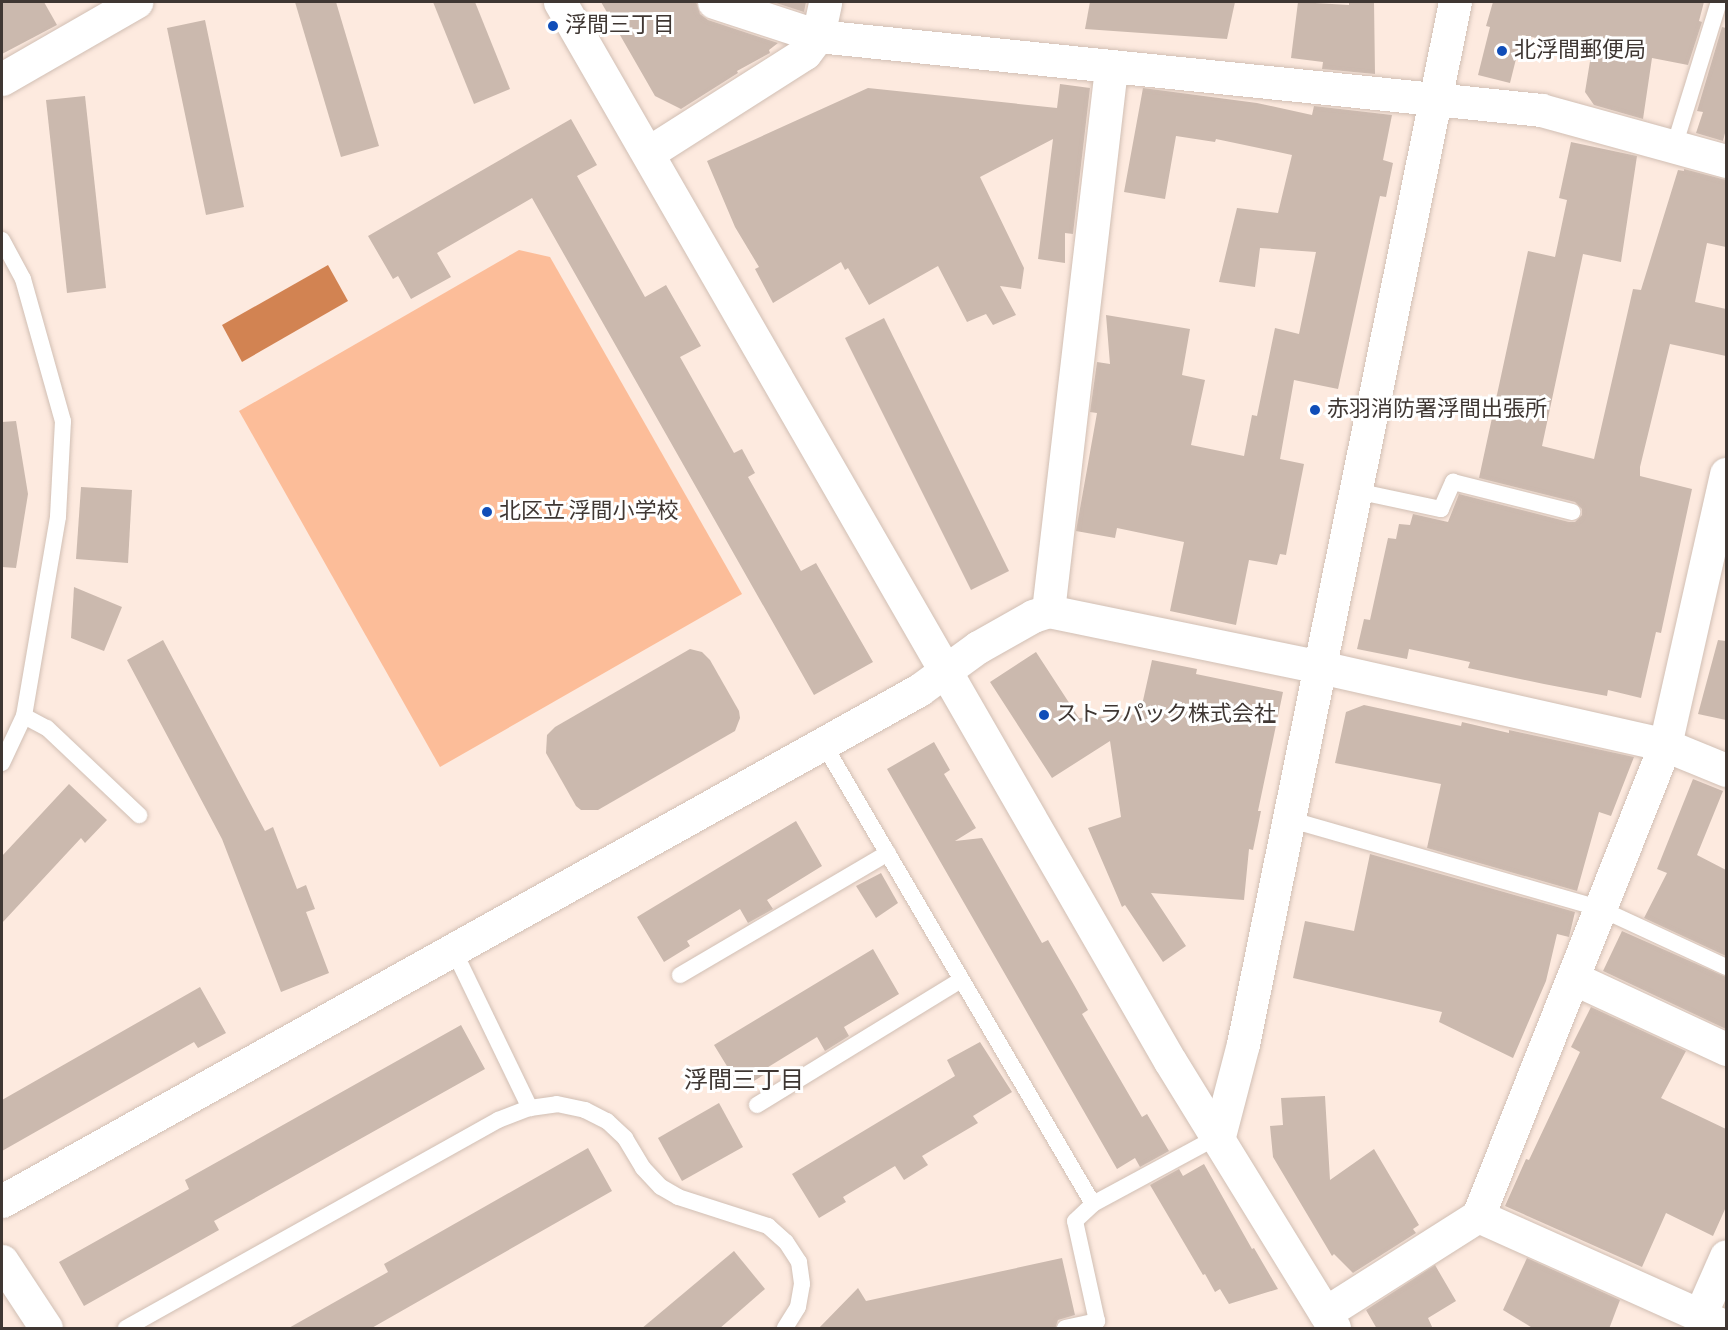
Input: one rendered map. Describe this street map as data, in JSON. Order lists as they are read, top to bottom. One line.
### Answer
{"districts":["浮間三丁目"],"places":["浮間三丁目","北浮間郵便局","赤羽消防署浮間出張所","北区立 浮間小学校","ストラパック株式会社"]}
